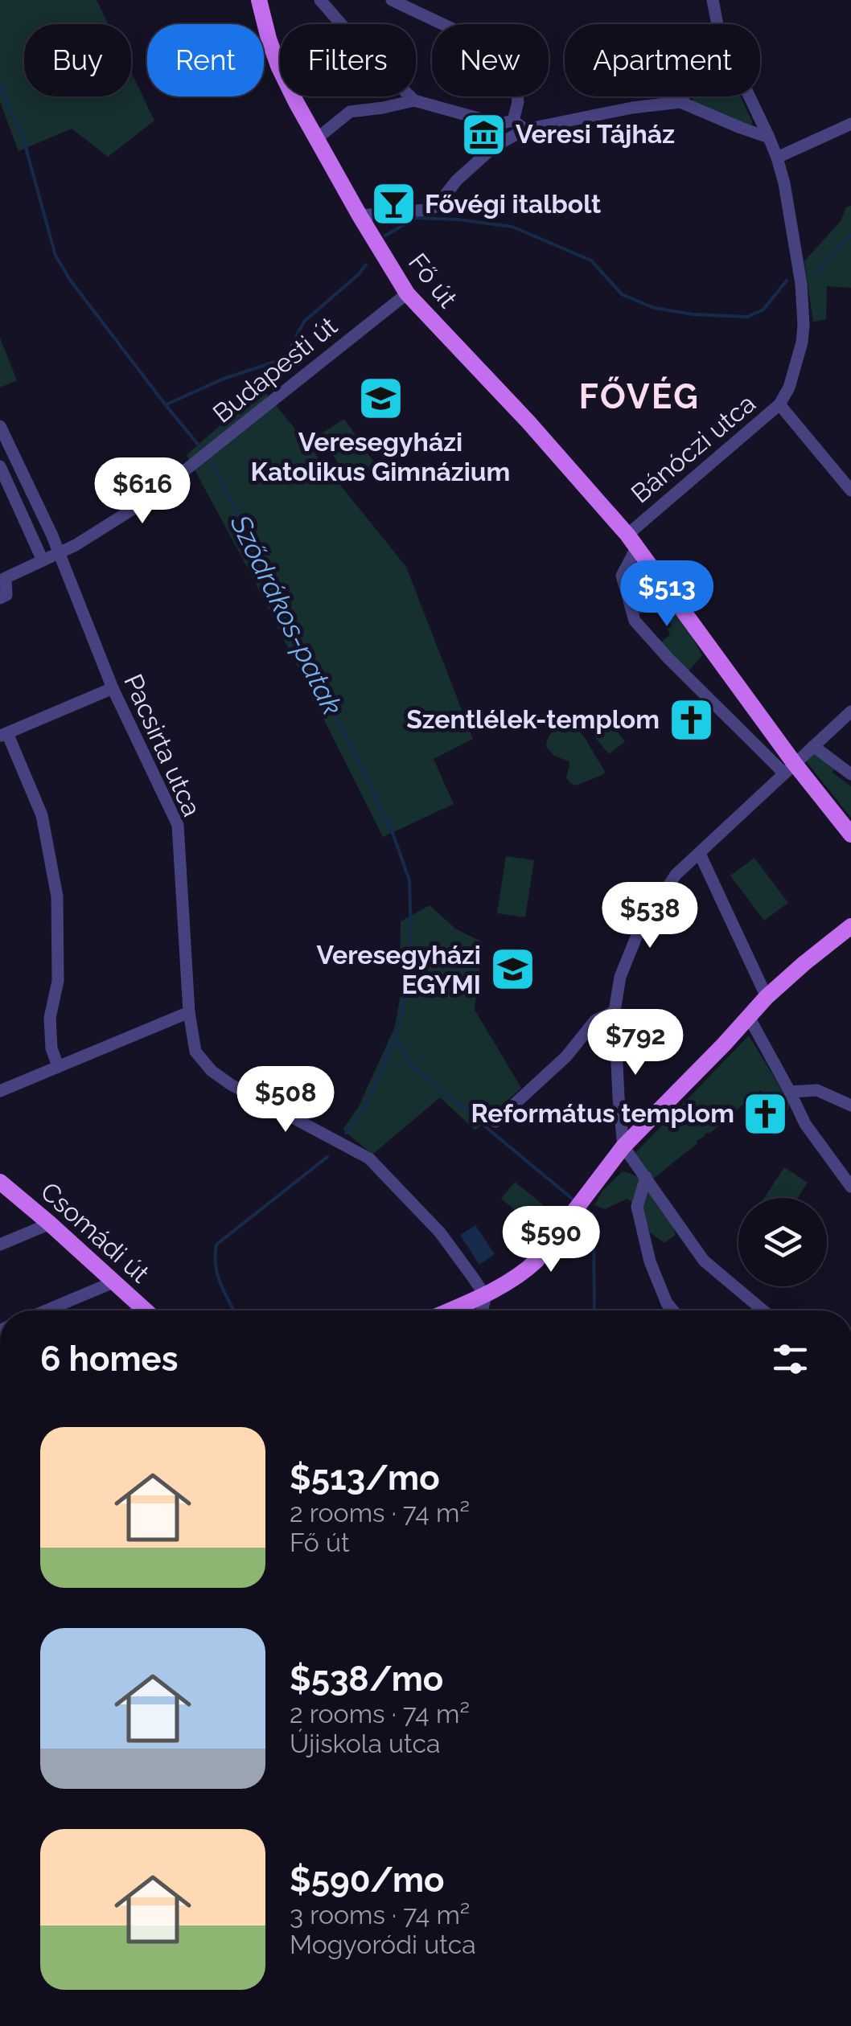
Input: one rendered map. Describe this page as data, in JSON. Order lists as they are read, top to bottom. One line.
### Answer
{"streets":{"main road":["Fő út","Csomádi út"],"street":["Budapesti út","Bánóczi utca","Pacsirta utca"]},"crossings":[["Fő út","Budapesti út"],["Fő út","Bánóczi utca"],["Budapesti út","Pacsirta utca"]],"districts":["FŐVÉG"],"water":["Sződrákos-patak"],"places":{"museum":["Veresi Tájház"],"bar":["Fővégi italbolt"],"school or university":["Veresegyházi Katolikus Gimnázium","Veresegyházi EGYMI"],"church":["Szentlélek-templom","Református templom"]},"page":{"chip":["Buy","Rent","Filters","New","Apartment"],"price":["$616","$513","$538","$792","$508","$590"],"heading":"6 homes","list":[{"name":"$513/mo","note":"2 rooms · 74 m² · Fő út"},{"name":"$538/mo","note":"2 rooms · 74 m² · Újiskola utca"},{"name":"$590/mo","note":"3 rooms · 74 m² · Mogyoródi utca"}]}}
